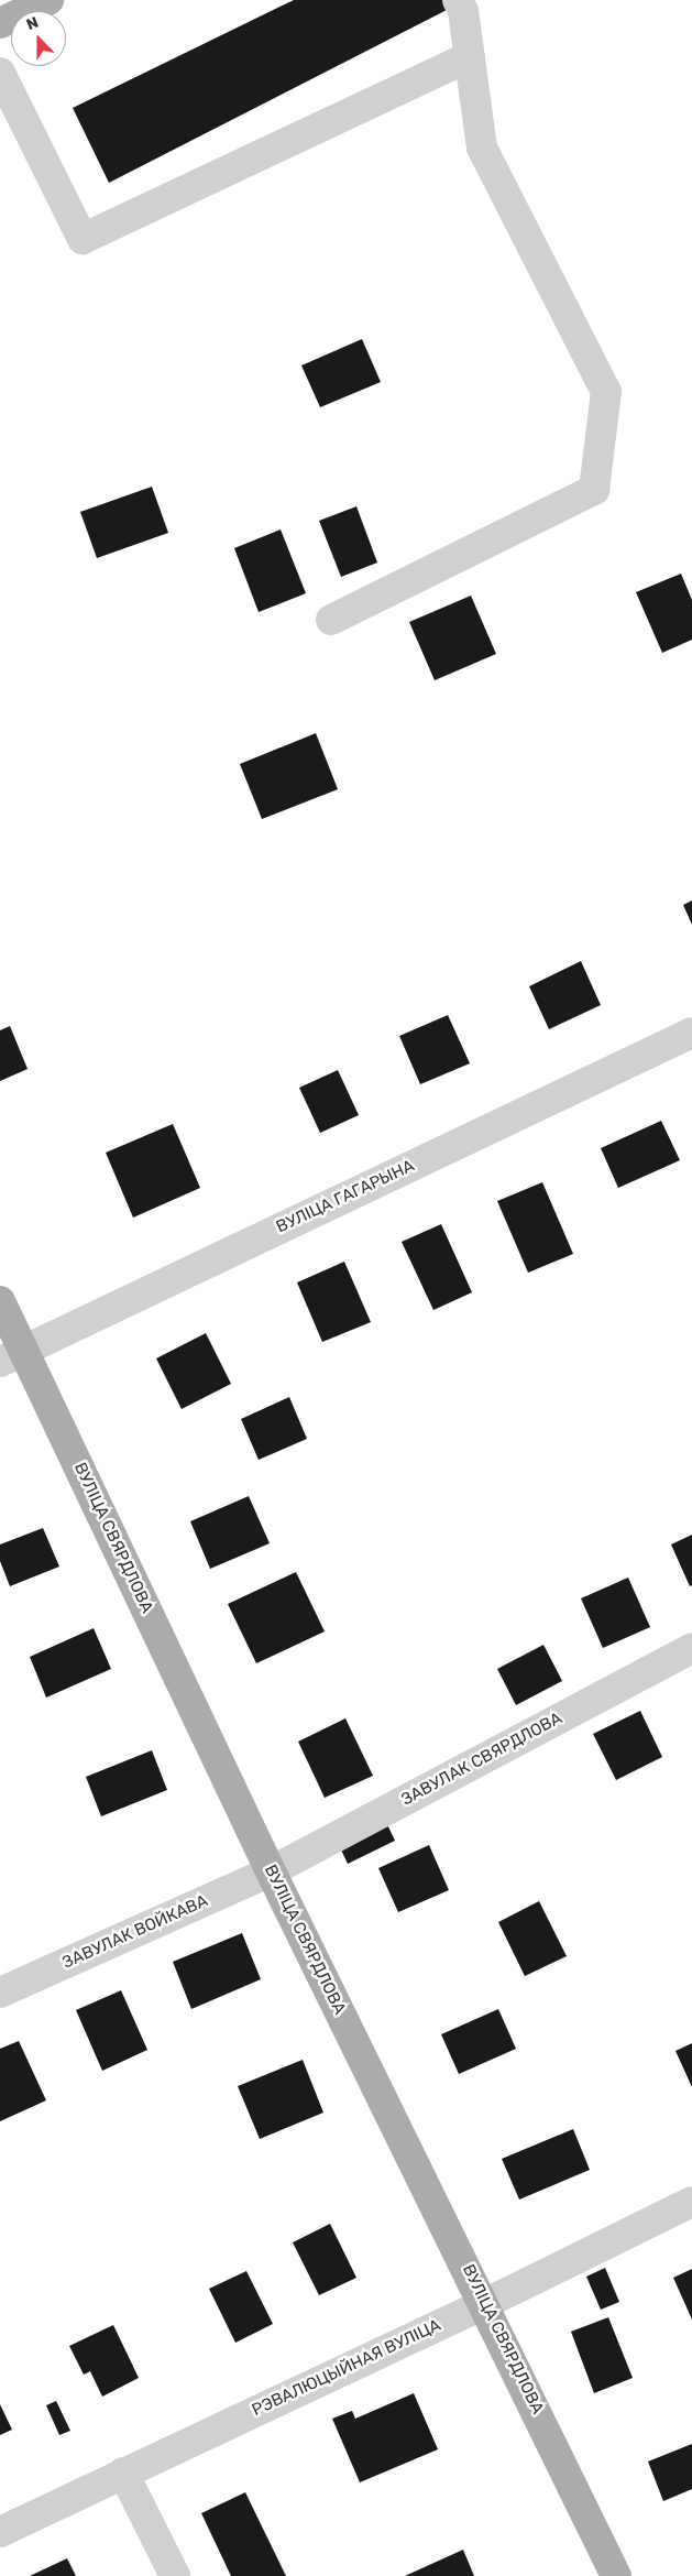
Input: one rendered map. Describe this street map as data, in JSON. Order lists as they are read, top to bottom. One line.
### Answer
{"streets":{"main road":["ВУЛІЦА СВЯРДЛОВА"],"street":["ВУЛІЦА ГАГАРЫНА","ЗАВУЛАК СВЯРДЛОВА","ЗАВУЛАК ВОЙКАВА","РЭВАЛЮЦЫЙНАЯ ВУЛІЦА"]},"crossings":[["ВУЛІЦА ГАГАРЫНА","ВУЛІЦА СВЯРДЛОВА"],["ВУЛІЦА СВЯРДЛОВА","ЗАВУЛАК СВЯРДЛОВА"],["ВУЛІЦА СВЯРДЛОВА","ЗАВУЛАК ВОЙКАВА"],["ВУЛІЦА СВЯРДЛОВА","РЭВАЛЮЦЫЙНАЯ ВУЛІЦА"],["ЗАВУЛАК СВЯРДЛОВА","ЗАВУЛАК ВОЙКАВА"]],"north":"top"}
